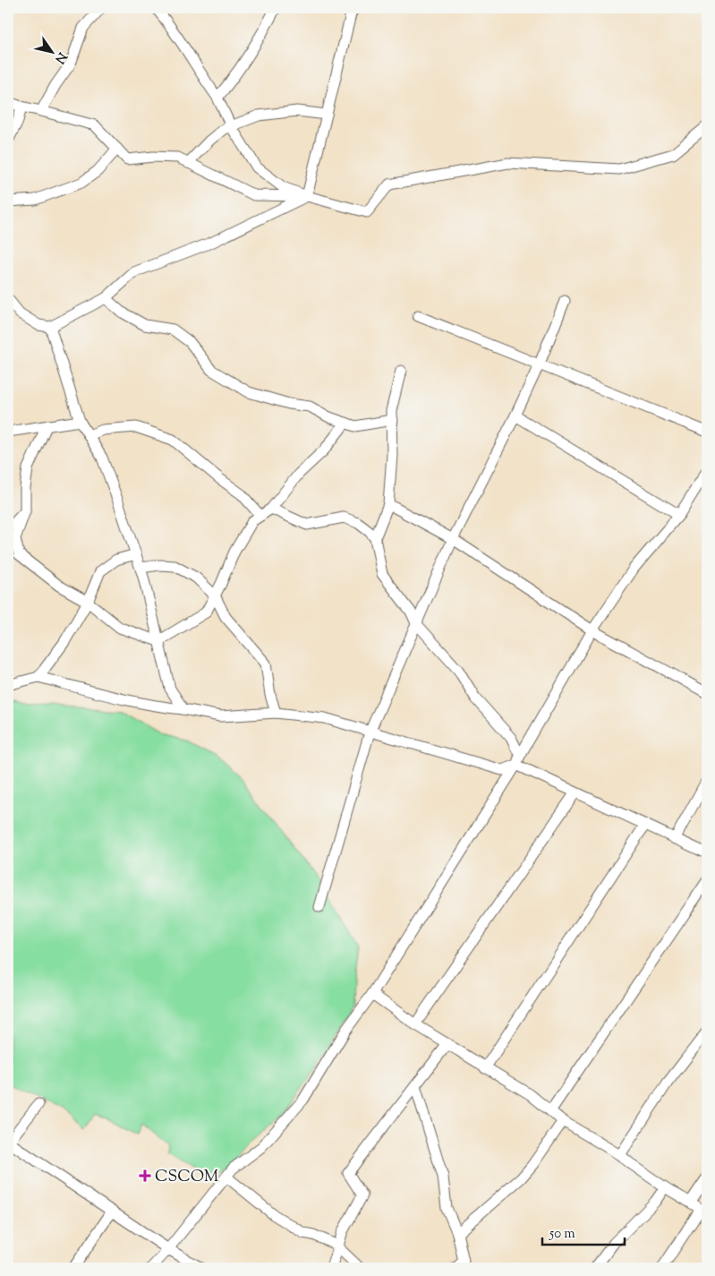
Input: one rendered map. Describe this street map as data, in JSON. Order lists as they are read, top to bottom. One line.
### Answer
{"places":{"health":["CSCOM"]},"scale_bar":"50 m","north":"bottom right"}
